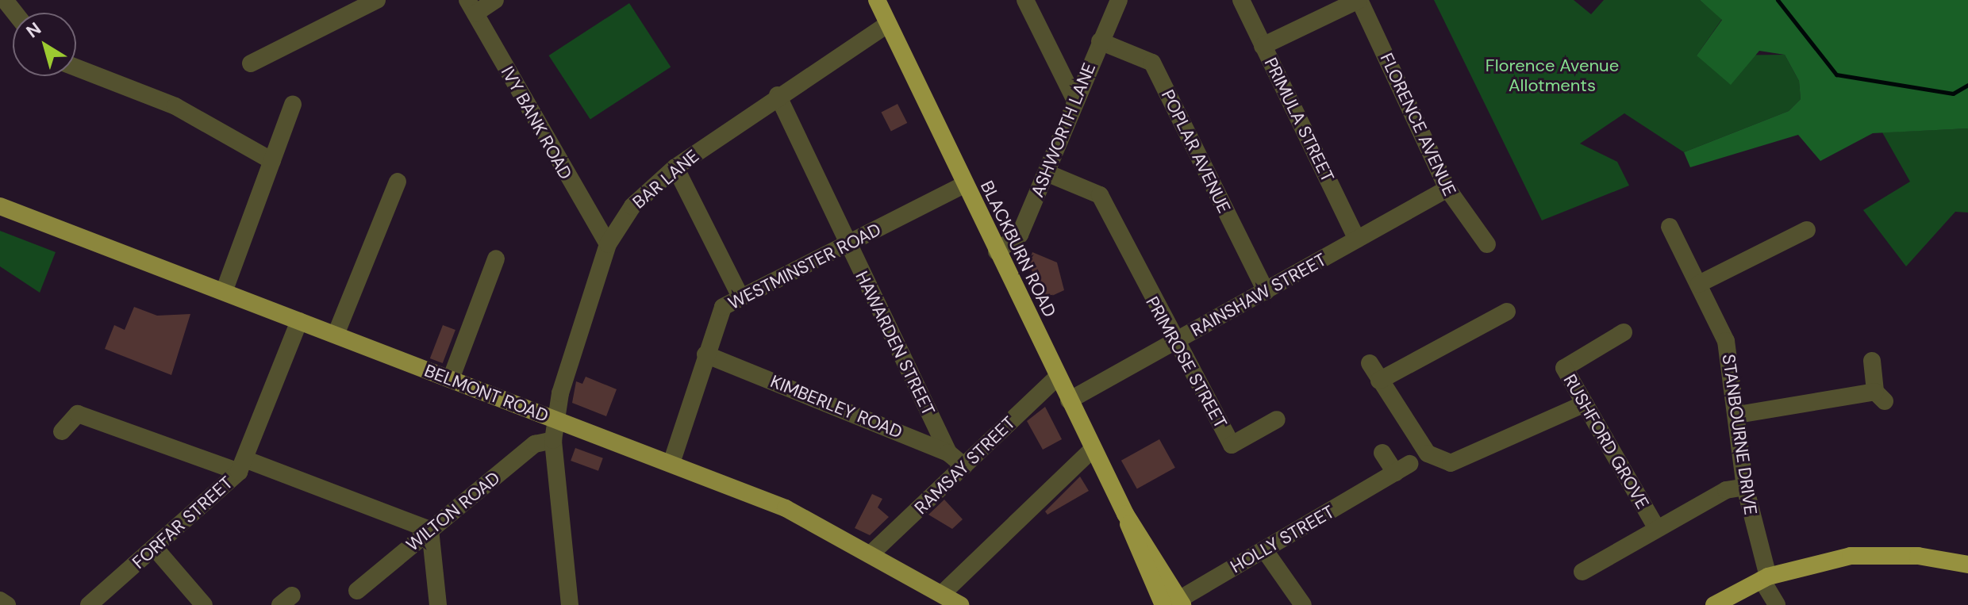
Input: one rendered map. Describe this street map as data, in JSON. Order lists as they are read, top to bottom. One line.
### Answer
{"streets":{"highway":["BLACKBURN ROAD"],"main road":["BELMONT ROAD"],"street":["PRIMULA STREET","IVY BANK ROAD","FLORENCE AVENUE","ASHWORTH LANE","POPLAR AVENUE","BAR LANE","WESTMINSTER ROAD","RAINSHAW STREET","HAWARDEN STREET","PRIMROSE STREET","KIMBERLEY ROAD","STANBOURNE DRIVE","RUSHFORD GROVE","RAMSAY STREET","WILTON ROAD","FORFAR STREET","HOLLY STREET"]},"crossings":[["PRIMULA STREET","RAINSHAW STREET"],["IVY BANK ROAD","BAR LANE"],["FLORENCE AVENUE","RAINSHAW STREET"],["ASHWORTH LANE","POPLAR AVENUE"],["ASHWORTH LANE","BLACKBURN ROAD"],["ASHWORTH LANE","PRIMROSE STREET"],["POPLAR AVENUE","RAINSHAW STREET"],["BAR LANE","BLACKBURN ROAD"],["BAR LANE","HAWARDEN STREET"],["BAR LANE","BELMONT ROAD"],["BAR LANE","WILTON ROAD"],["BLACKBURN ROAD","WESTMINSTER ROAD"],["BLACKBURN ROAD","RAINSHAW STREET"],["BLACKBURN ROAD","RAMSAY STREET"],["BLACKBURN ROAD","HOLLY STREET"],["WESTMINSTER ROAD","HAWARDEN STREET"],["WESTMINSTER ROAD","BELMONT ROAD"],["WESTMINSTER ROAD","KIMBERLEY ROAD"],["RAINSHAW STREET","PRIMROSE STREET"],["HAWARDEN STREET","KIMBERLEY ROAD"],["BELMONT ROAD","RAMSAY STREET"],["BELMONT ROAD","FORFAR STREET"],["KIMBERLEY ROAD","RAMSAY STREET"]],"parks":["Florence Avenue Allotments"],"north":"top left"}
